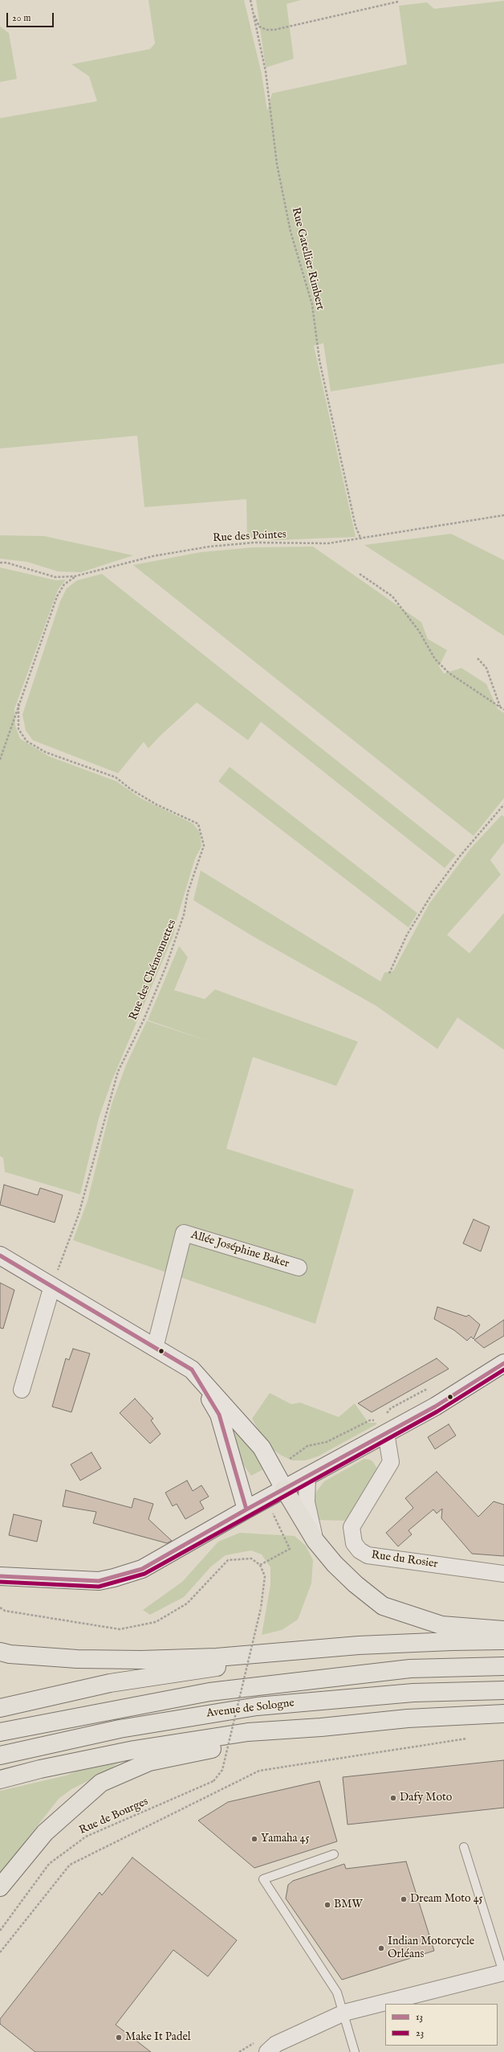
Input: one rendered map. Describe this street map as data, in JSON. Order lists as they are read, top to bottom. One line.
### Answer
{"streets":{"main road":["Avenue de Sologne"],"street":["Allée Joséphine Baker","Rue du Rosier"],"path":["Rue Gatellier Rimbert","Rue des Pointes","Rue des Chémounettes","Rue de Bourges"]},"crossings":[["Rue Gatellier Rimbert","Rue des Pointes"]],"places":["Dafy Moto","Yamaha 45","Dream Moto 45","BMW","Indian Motorcycle Orléans","Make It Padel"],"lines":["transit line 13","transit line 23"],"legend":["13","23"],"scale_bar":"20 m"}
